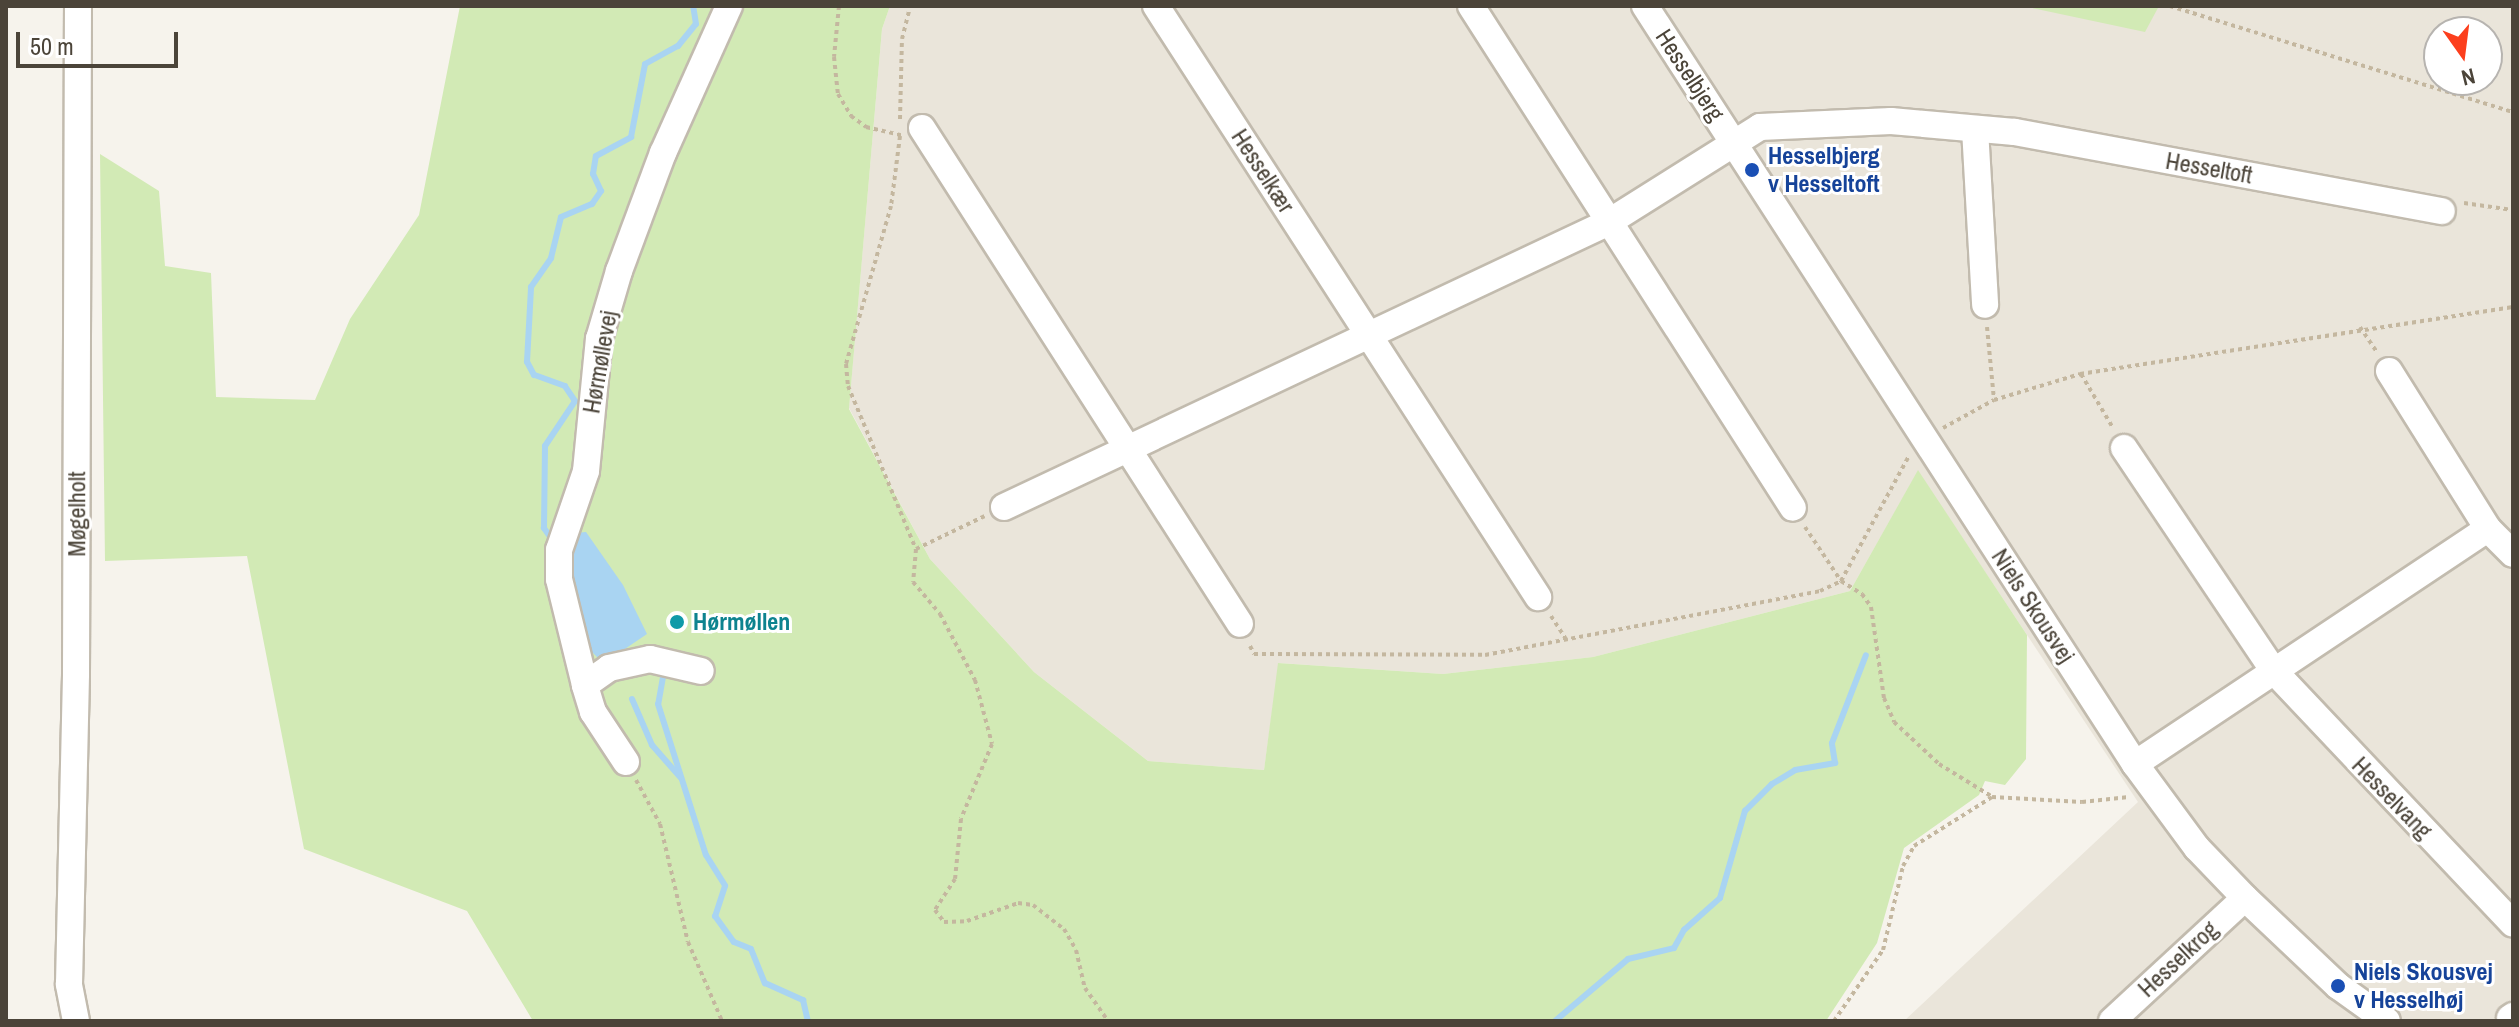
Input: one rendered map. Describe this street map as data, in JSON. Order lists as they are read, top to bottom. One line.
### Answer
{"streets":{"street":["Hesselbjerg","Hesseltoft","Hesselkær","Hørmøllevej","Møgelholt","Niels Skousvej","Hesselvang","Hesselkrog"]},"crossings":[["Hesselbjerg","Hesseltoft"],["Hesselbjerg","Niels Skousvej"],["Hesseltoft","Niels Skousvej"],["Niels Skousvej","Hesselkrog"]],"places":["Hesselbjerg v Hesseltoft","Hørmøllen","Niels Skousvej v Hesselhøj"],"scale_bar":"50 m","north":"bottom"}
